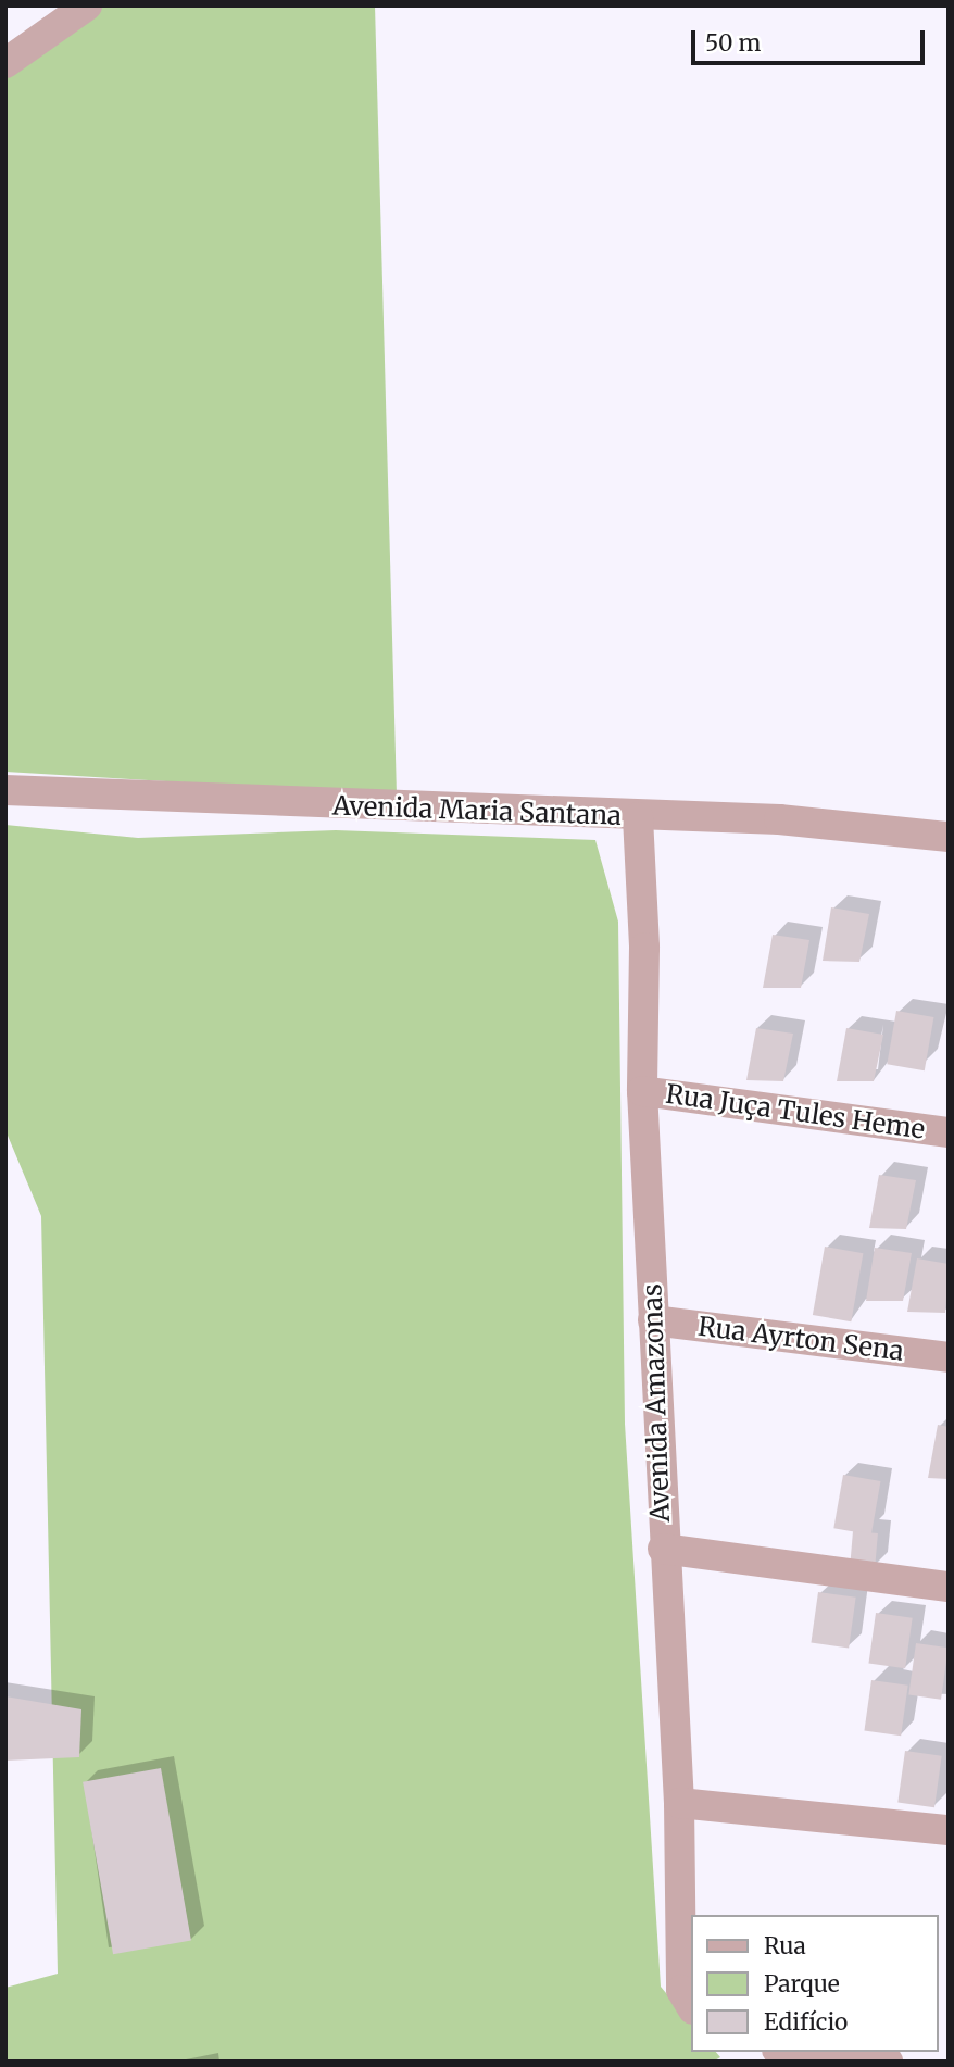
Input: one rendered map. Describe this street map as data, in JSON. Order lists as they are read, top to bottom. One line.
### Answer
{"streets":{"street":["Avenida Maria Santana","Rua Juça Tules Heme","Rua Ayrton Sena","Avenida Amazonas"]},"crossings":[["Avenida Maria Santana","Avenida Amazonas"],["Rua Juça Tules Heme","Avenida Amazonas"],["Rua Ayrton Sena","Avenida Amazonas"]],"legend":["Rua","Parque","Edifício"],"scale_bar":"50 m"}
